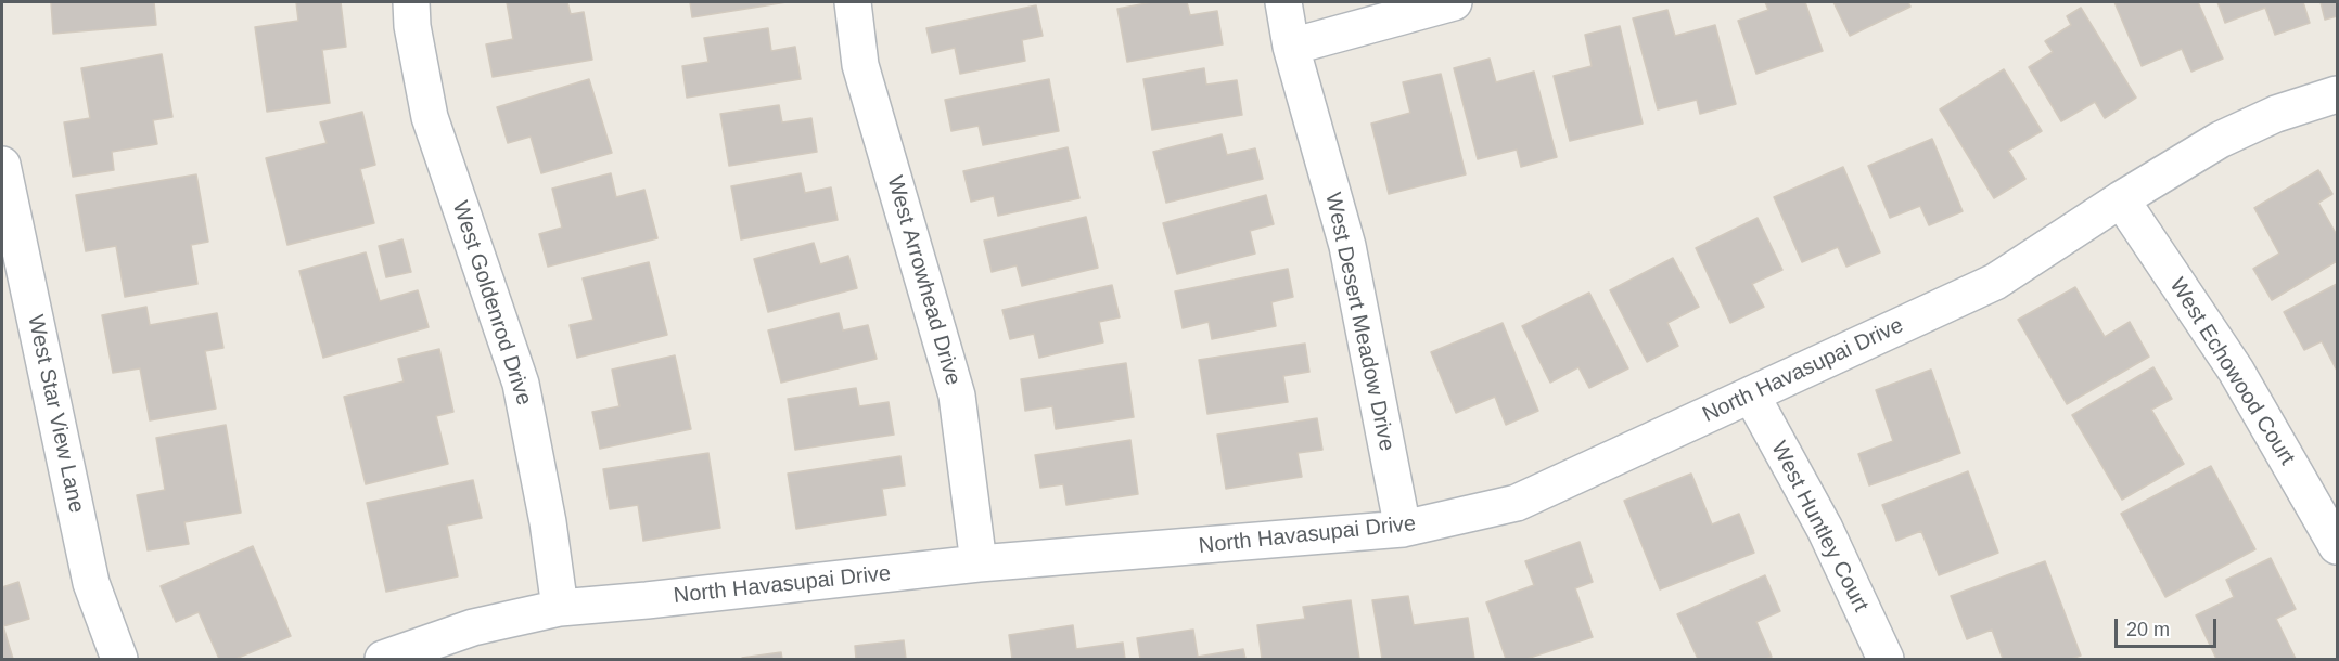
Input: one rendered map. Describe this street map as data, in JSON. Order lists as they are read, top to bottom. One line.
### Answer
{"streets":{"street":["West Arrowhead Drive","West Goldenrod Drive","West Desert Meadow Drive","North Havasupai Drive","West Echowood Court","West Star View Lane","West Huntley Court"]},"crossings":[["West Arrowhead Drive","North Havasupai Drive"],["West Goldenrod Drive","North Havasupai Drive"],["West Desert Meadow Drive","North Havasupai Drive"],["North Havasupai Drive","West Echowood Court"],["North Havasupai Drive","West Huntley Court"]],"scale_bar":"20 m"}
